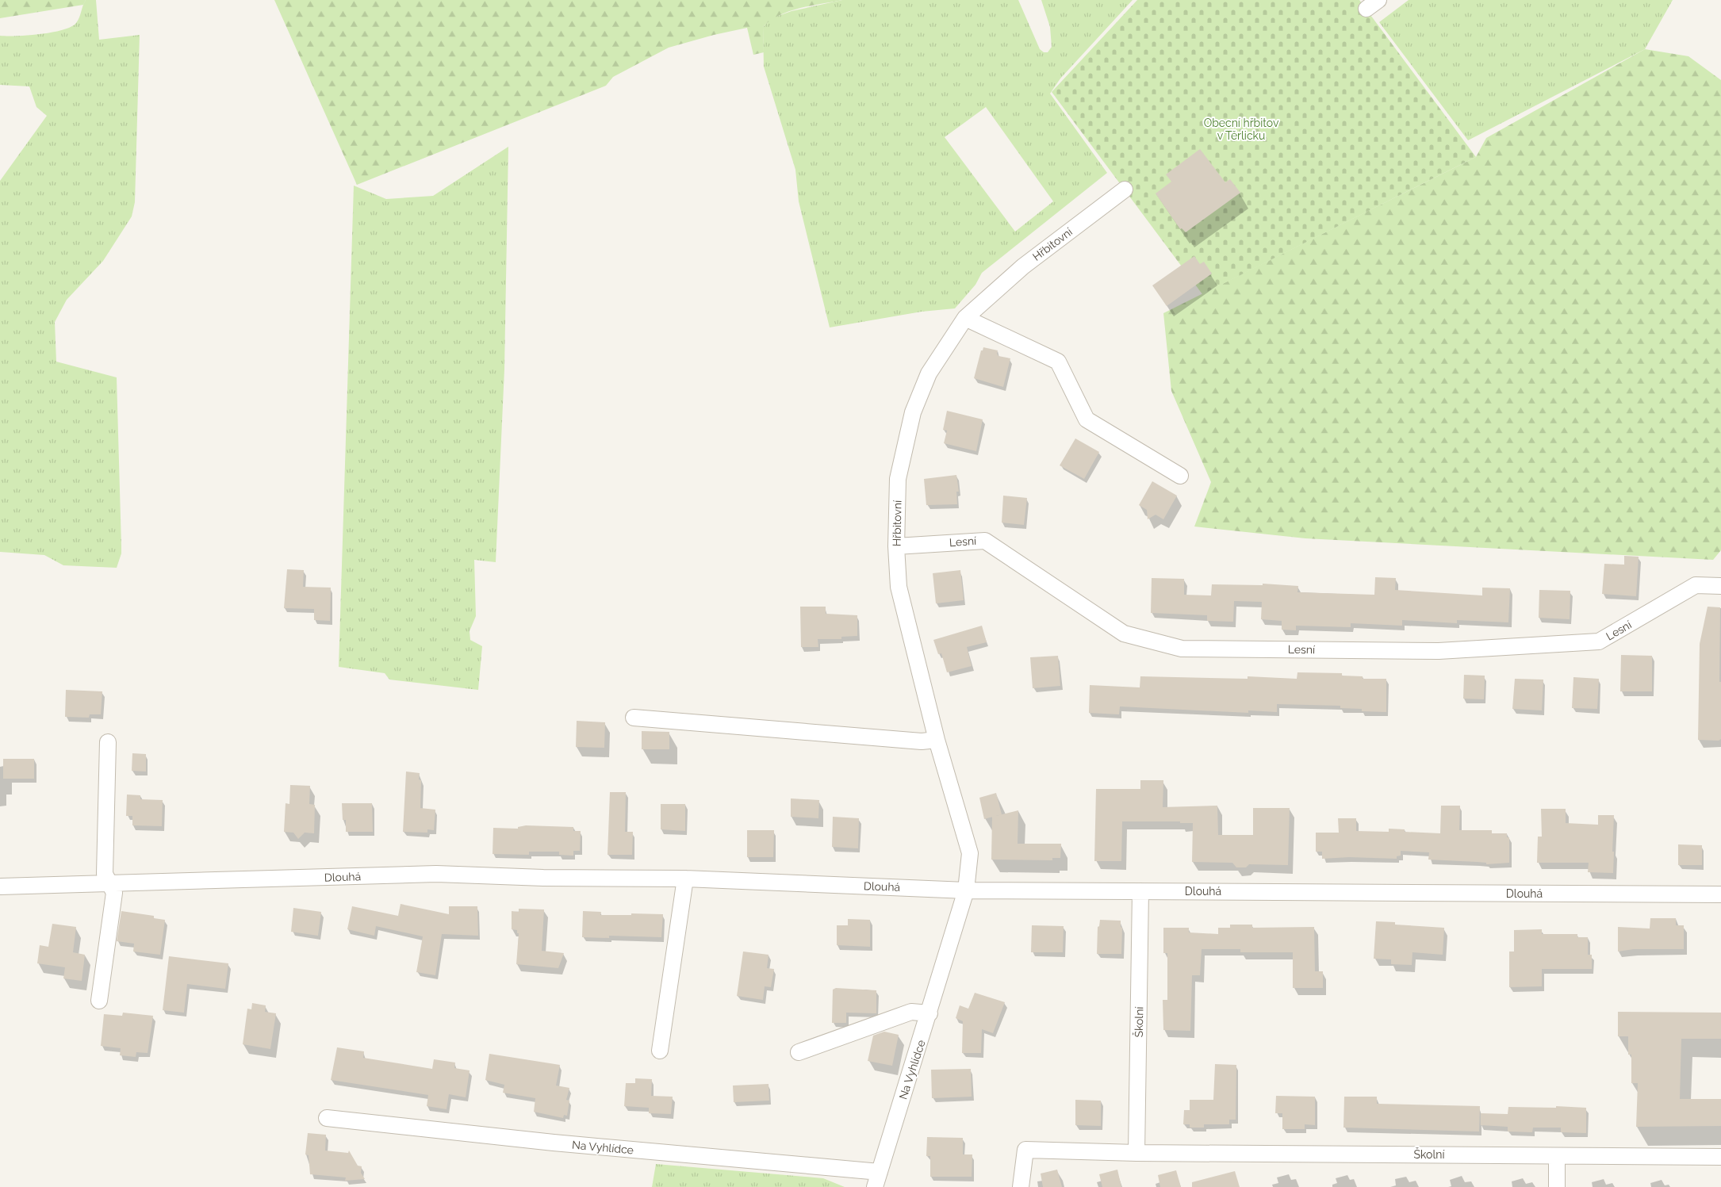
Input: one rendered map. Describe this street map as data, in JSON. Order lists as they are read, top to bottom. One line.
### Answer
{"streets":{"street":["Hřbitovní","Lesní","Dlouhá","Školní","Na Vyhlídce"]},"crossings":[["Hřbitovní","Lesní"],["Hřbitovní","Dlouhá"],["Hřbitovní","Na Vyhlídce"],["Dlouhá","Školní"],["Dlouhá","Na Vyhlídce"]],"parks":["Obecní hřbitov v Těrlicku"]}
